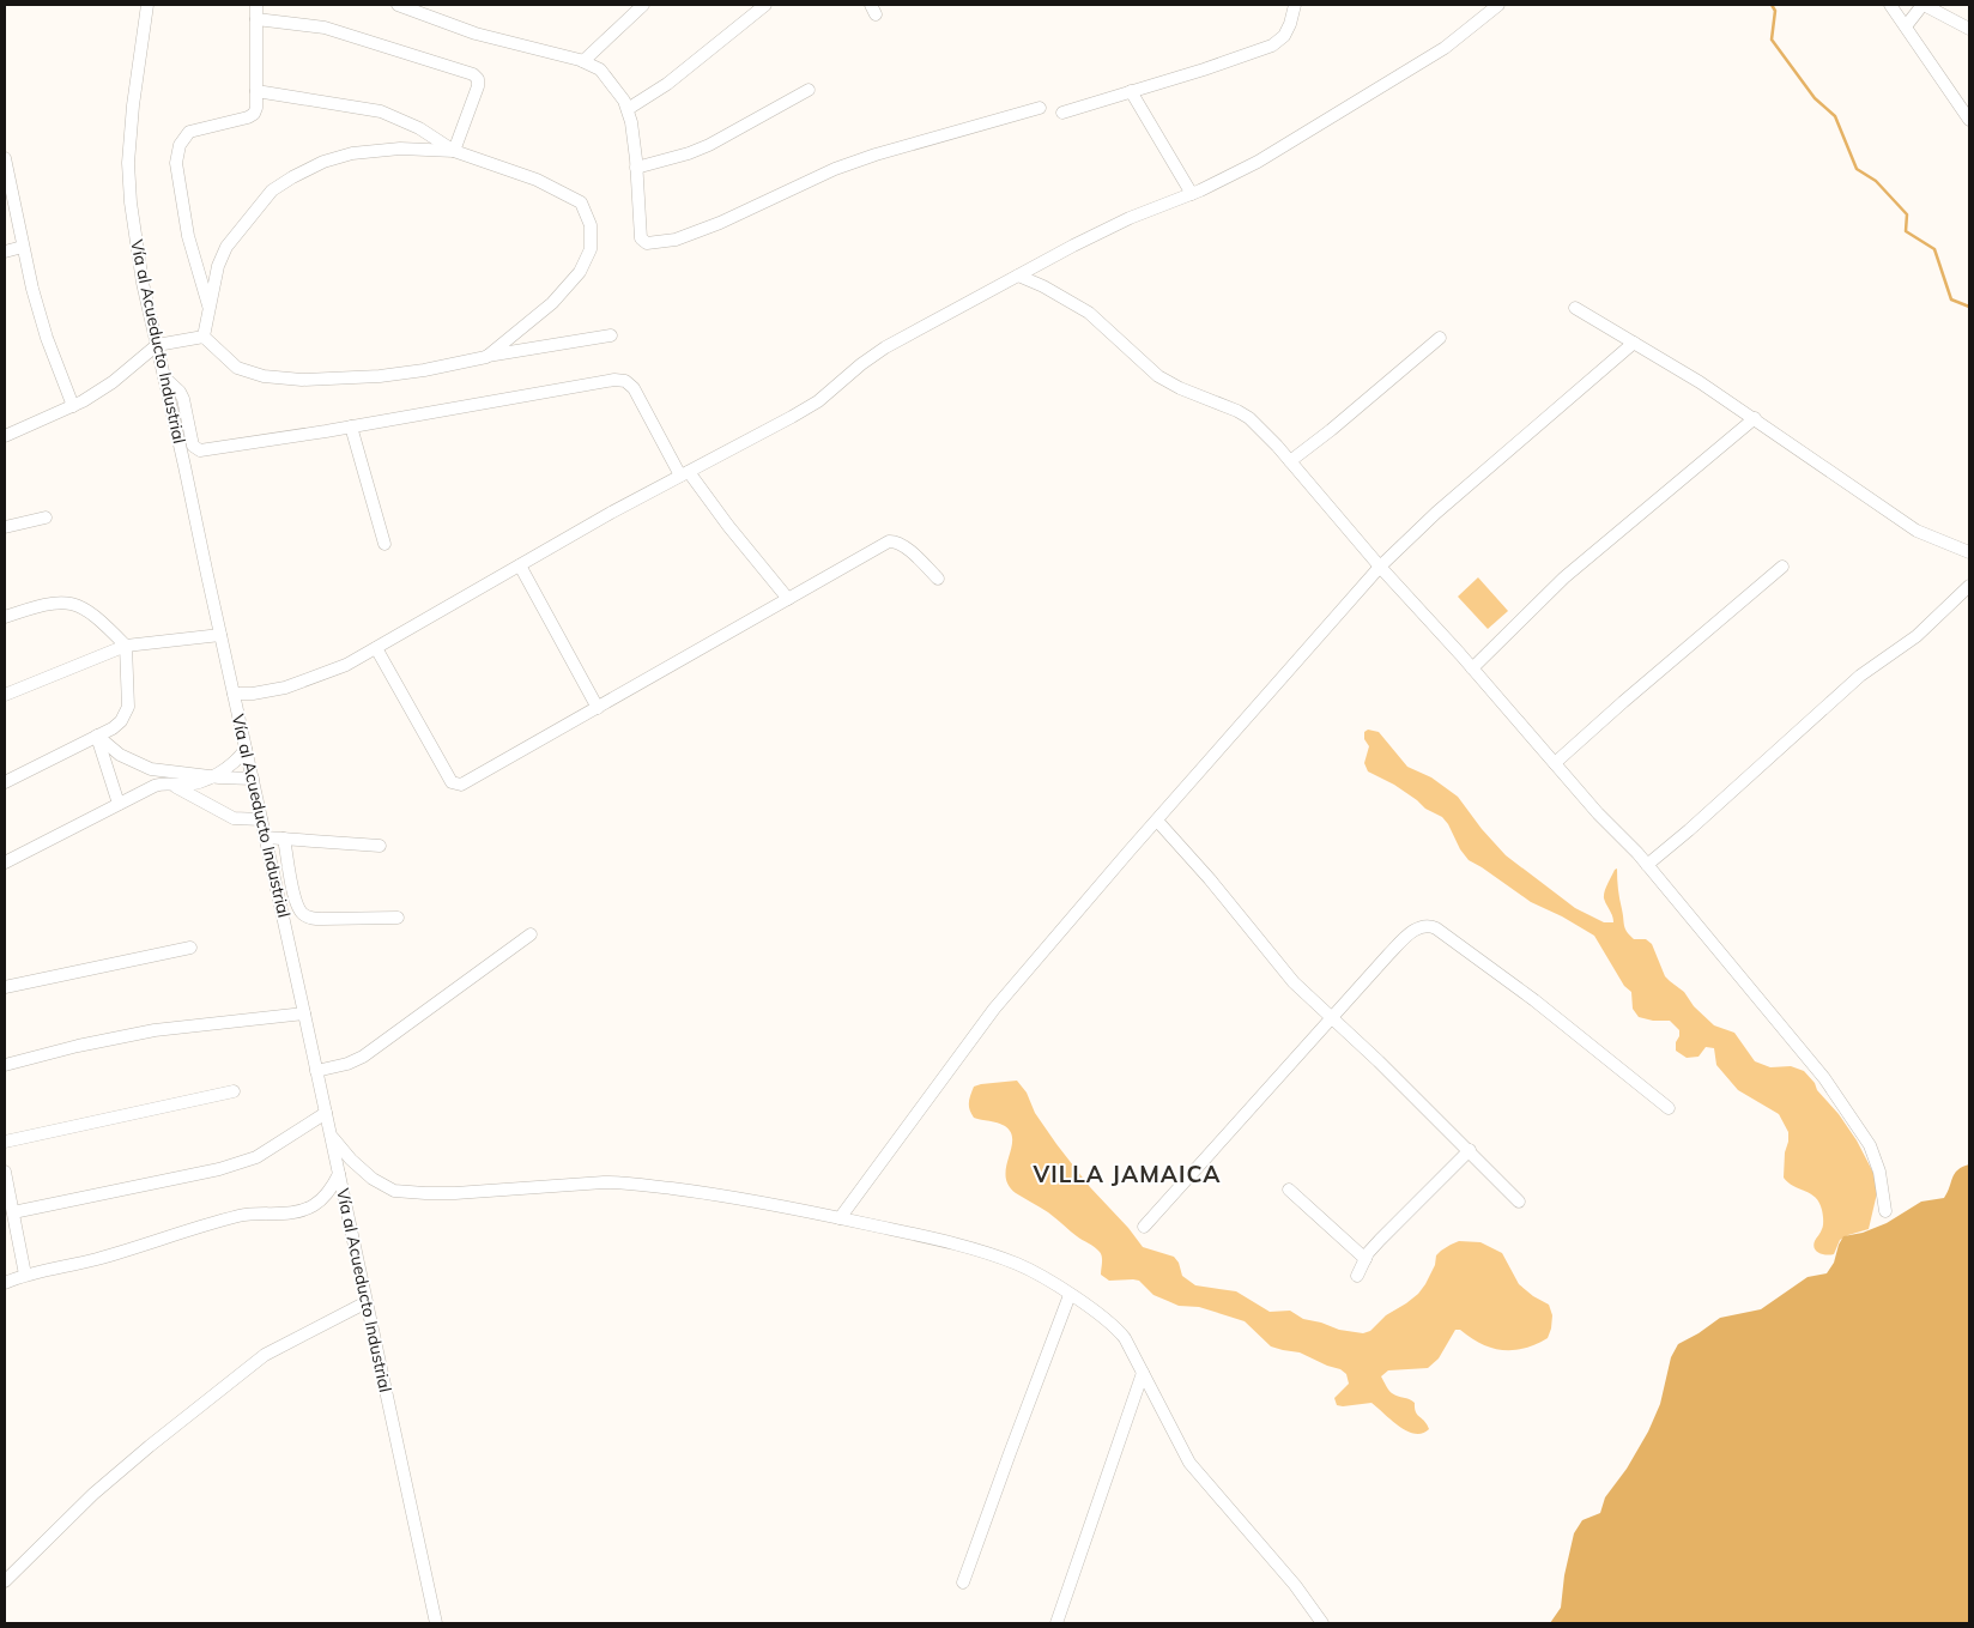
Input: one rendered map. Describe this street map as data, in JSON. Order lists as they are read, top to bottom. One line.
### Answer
{"streets":{"street":["Vía al Acueducto Industrial"]},"districts":["VILLA JAMAICA"]}
